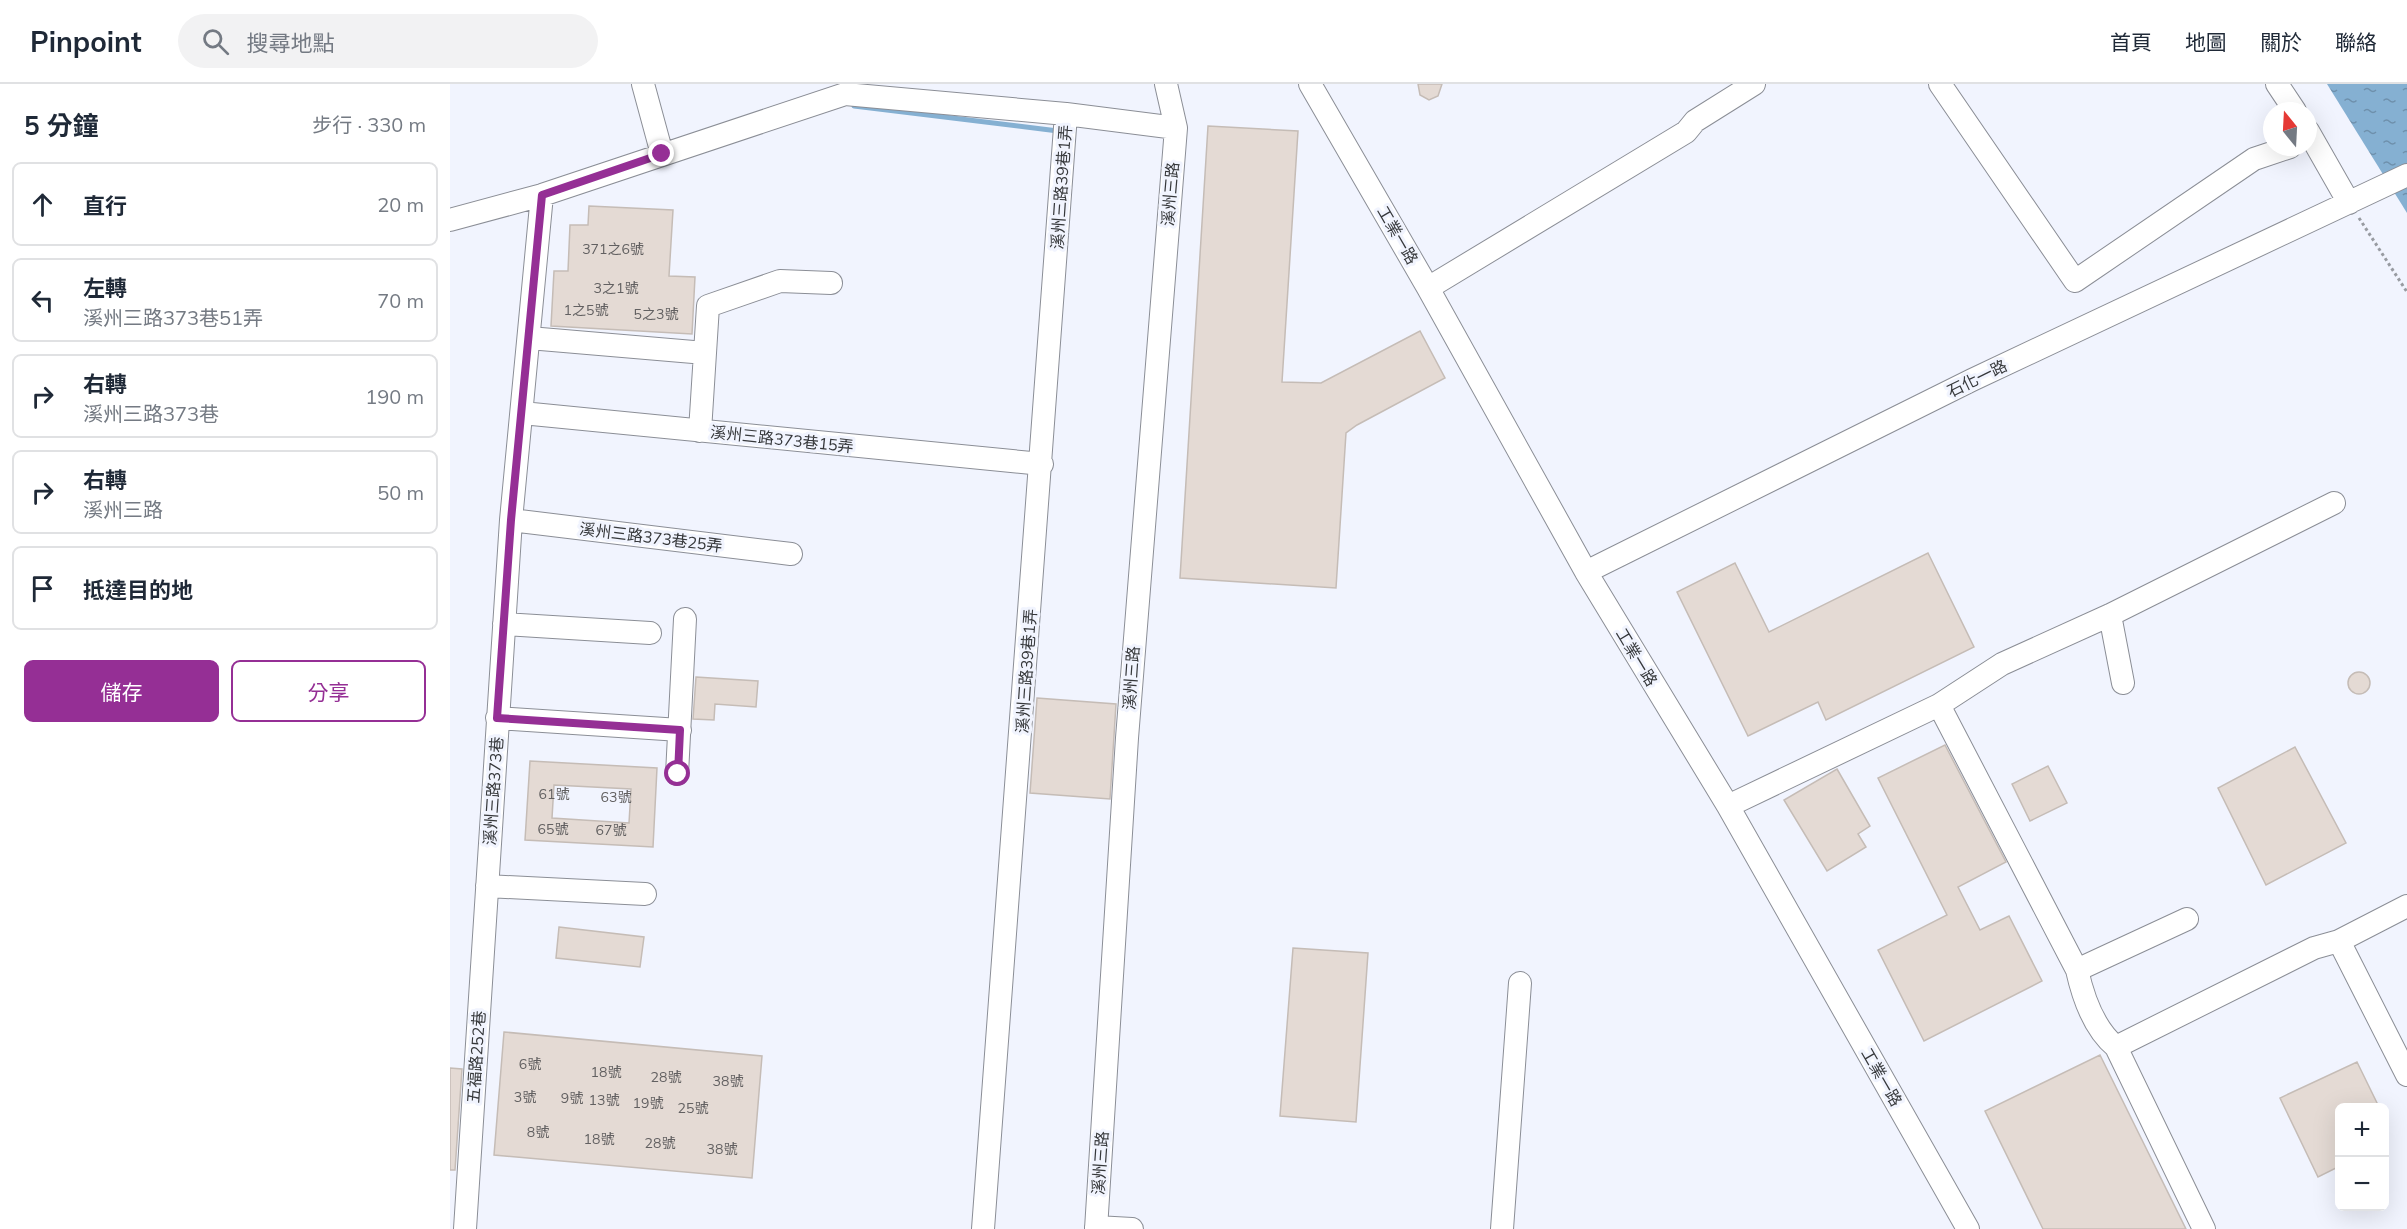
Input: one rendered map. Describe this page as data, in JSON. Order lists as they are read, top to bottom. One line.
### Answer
{"streets":{"street":["溪州三路39巷1弄","溪州三路","工業一路","石化一路","溪州三路373巷15弄","溪州三路373巷25弄","溪州三路373巷","五福路252巷"]},"crossings":[["溪州三路39巷1弄","溪州三路373巷15弄"],["工業一路","石化一路"],["溪州三路373巷15弄","溪州三路373巷"],["溪州三路373巷25弄","溪州三路373巷"],["溪州三路373巷","五福路252巷"]],"house_numbers":["371之6號","3之1號","1之5號","5之3號","61號","63號","65號","67號","6號","18號","28號","38號","3號","9號","13號","19號","25號","8號","18號","28號","38號"],"north":"top","page":{"header":"Pinpoint","search":"搜尋地點","nav":["首頁","地圖","關於","聯絡"],"heading":["5 分鐘","步行 · 330 m"],"list":[["直行","20 m"],["左轉","溪州三路373巷51弄","70 m"],["右轉","溪州三路373巷","190 m"],["右轉","溪州三路","50 m"],"抵達目的地"],"buttons":["儲存","分享"],"map_buttons":["+","−"]}}
